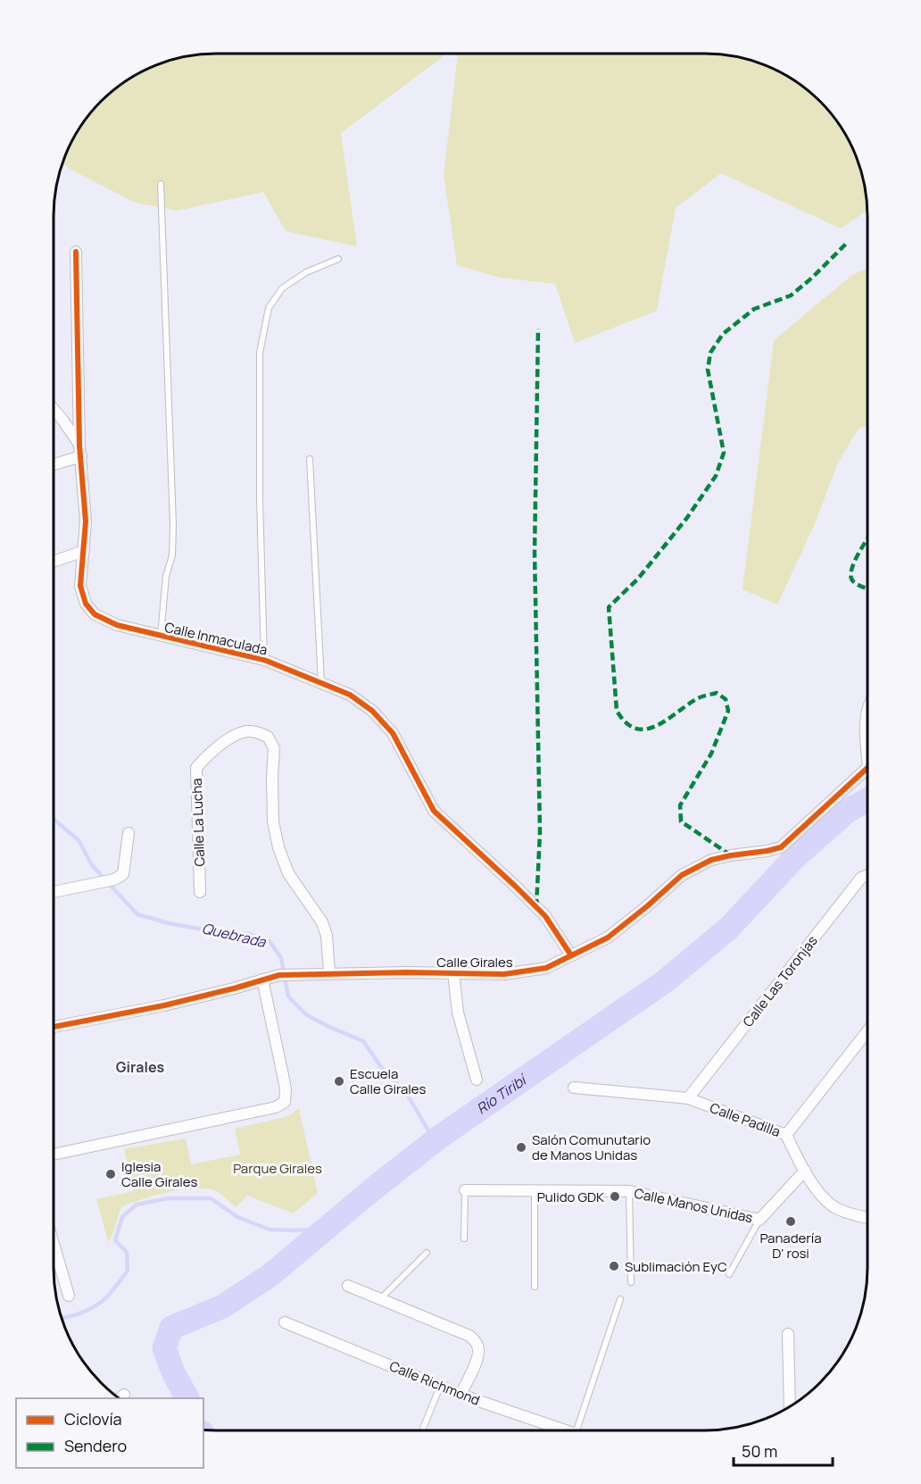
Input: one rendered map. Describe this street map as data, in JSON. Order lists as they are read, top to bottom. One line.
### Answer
{"streets":{"street":["Calle Inmaculada","Calle La Lucha","Calle Girales","Calle Las Toronjas","Calle Padilla","Calle Manos Unidas","Calle Richmond"]},"crossings":[["Calle Inmaculada","Calle Girales"],["Calle La Lucha","Calle Girales"],["Calle Las Toronjas","Calle Padilla"],["Calle Padilla","Calle Manos Unidas"]],"districts":["Girales"],"water":["Quebrada","Río Tiribí"],"parks":["Parque Girales"],"places":["Escuela Calle Girales","Salón Comunutario de Manos Unidas","Iglesia Calle Girales","Pulido GDK","Panadería D' rosi","Sublimación EyC"],"legend":["Ciclovía","Sendero"],"scale_bar":"50 m"}
